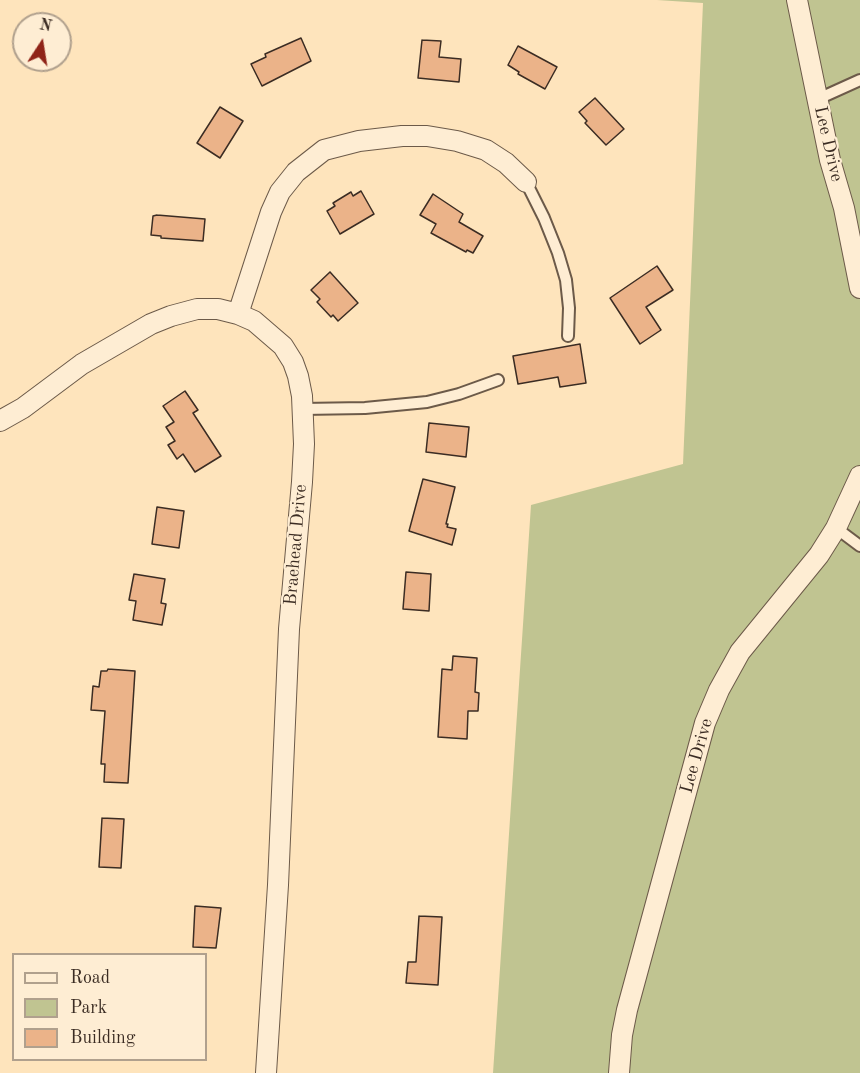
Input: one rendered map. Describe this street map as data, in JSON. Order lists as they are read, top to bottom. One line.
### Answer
{"streets":{"street":["Lee Drive","Braehead Drive"]},"legend":["Road","Park","Building"],"north":"top"}
